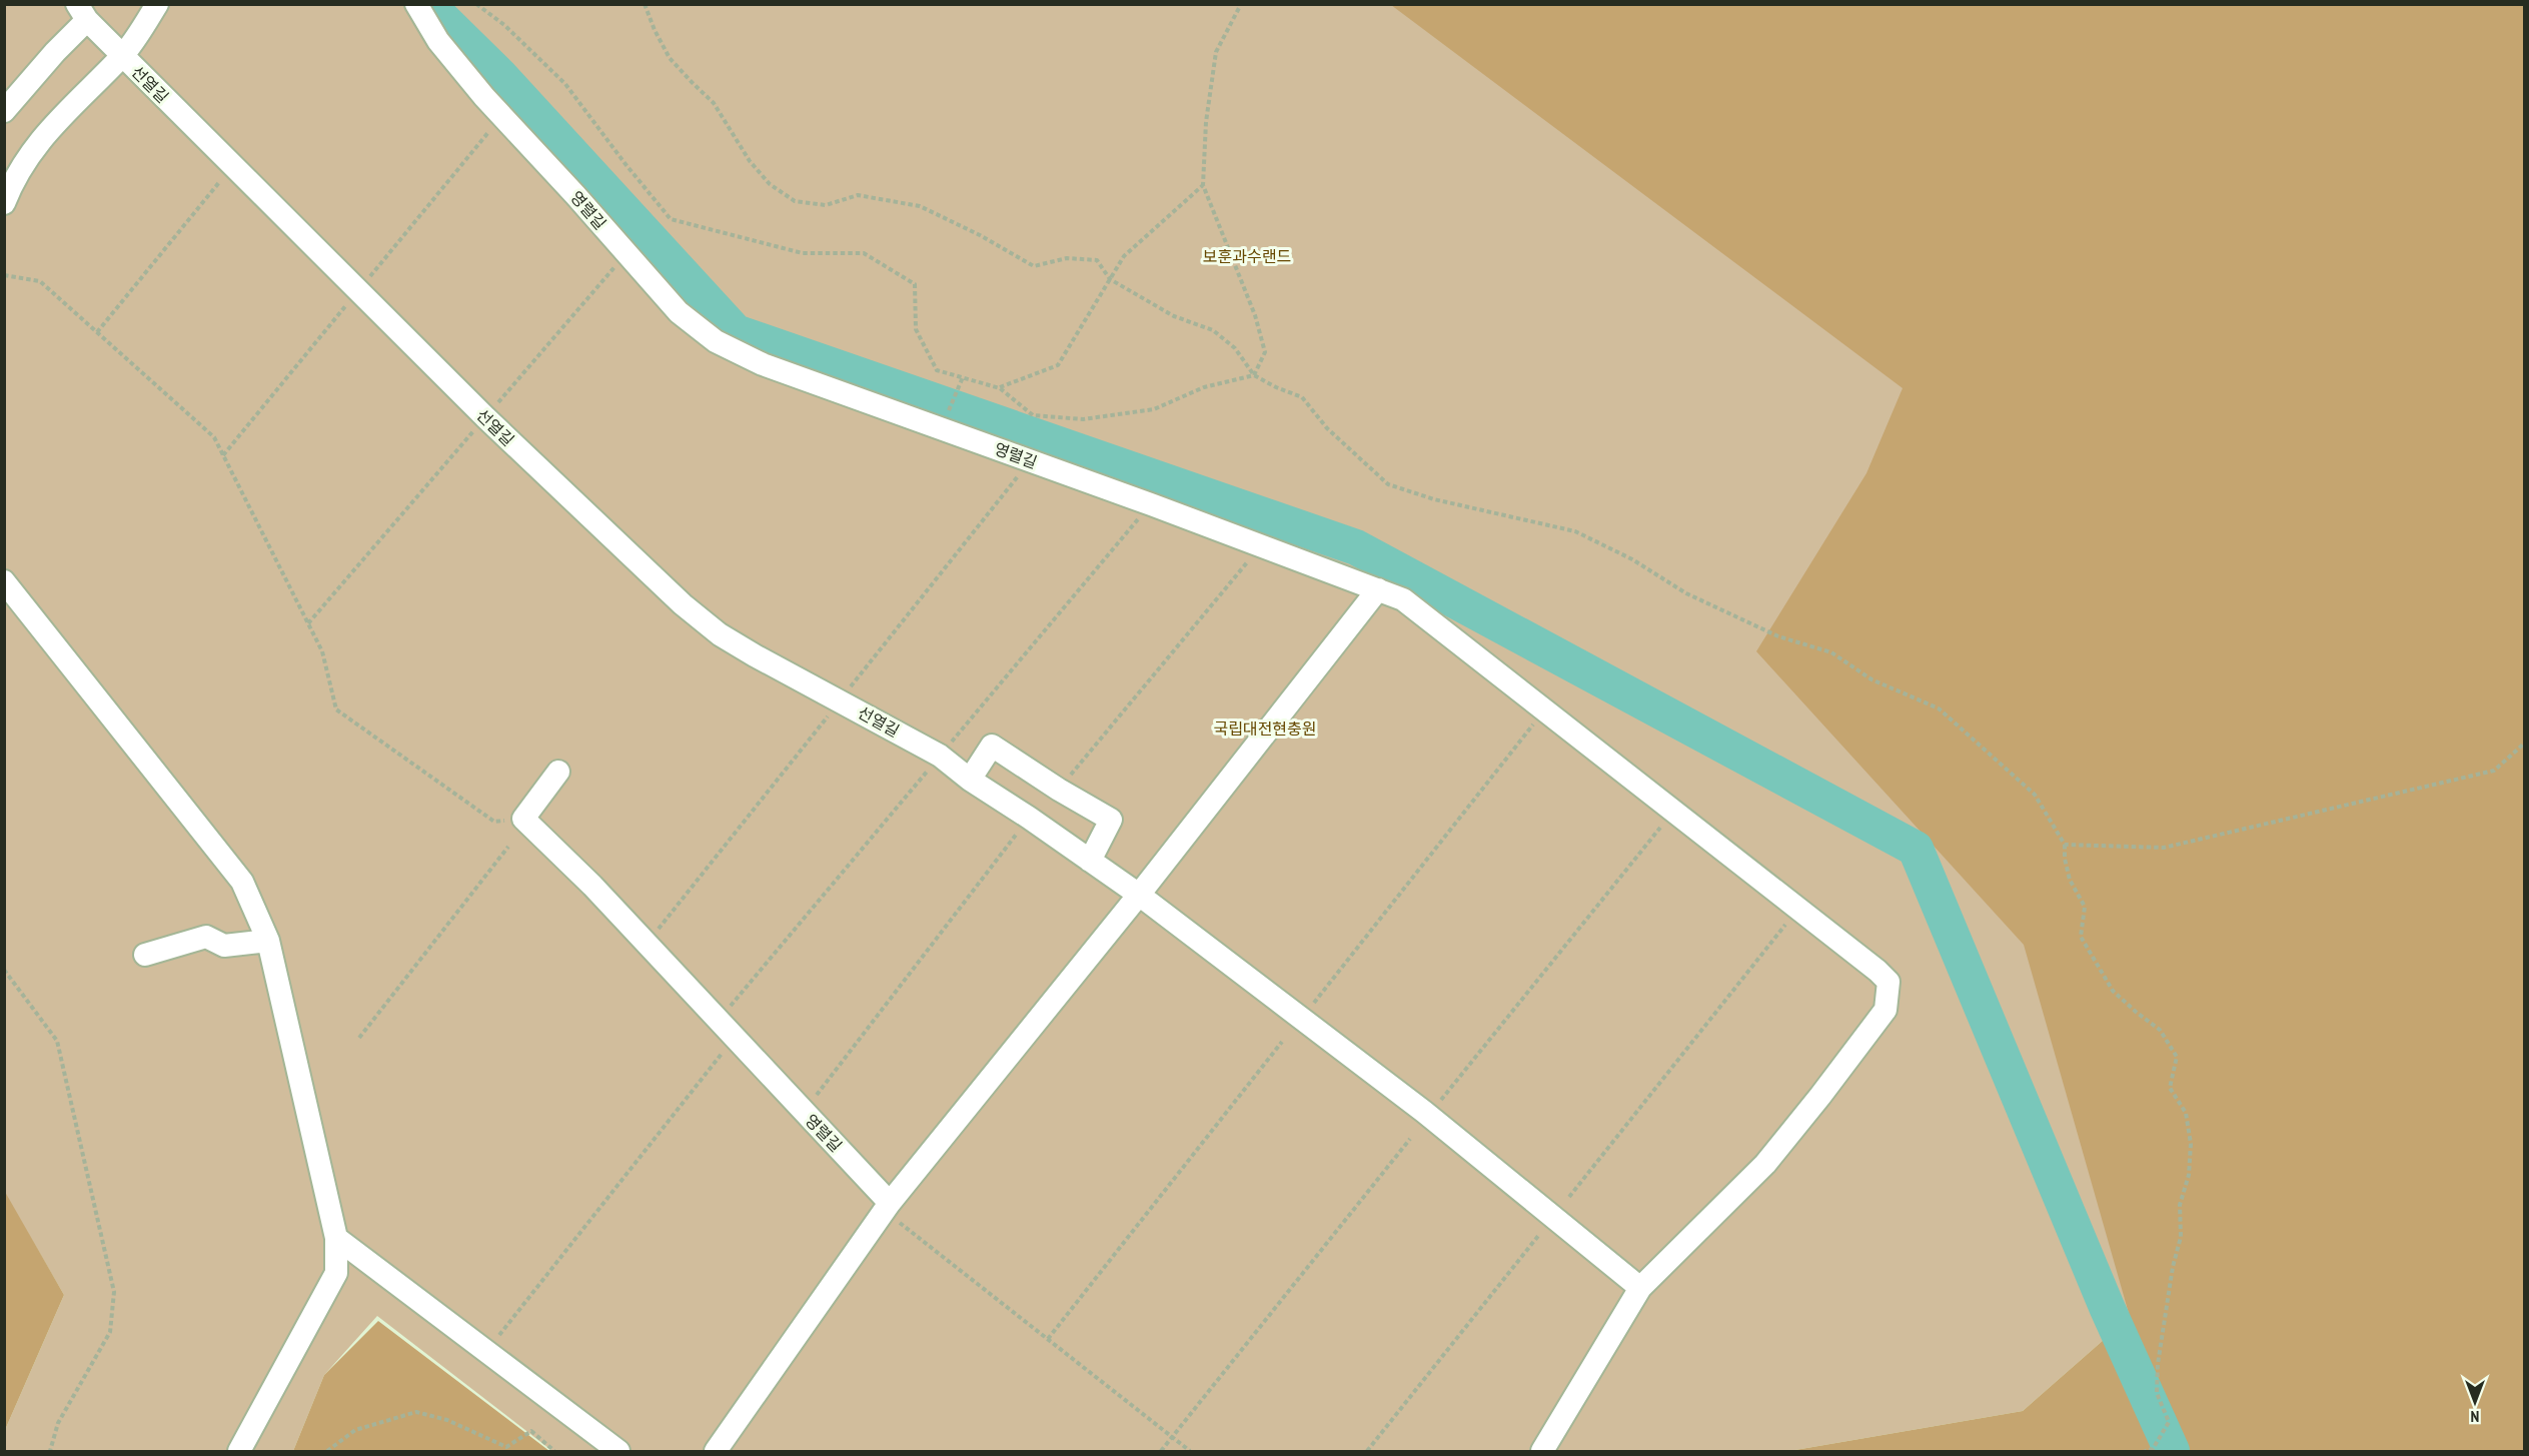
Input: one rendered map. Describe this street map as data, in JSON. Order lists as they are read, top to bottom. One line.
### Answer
{"streets":{"lane":["선열길","영렬길"]},"parks":["보훈과수랜드","국립대전현충원"],"north":"bottom"}
